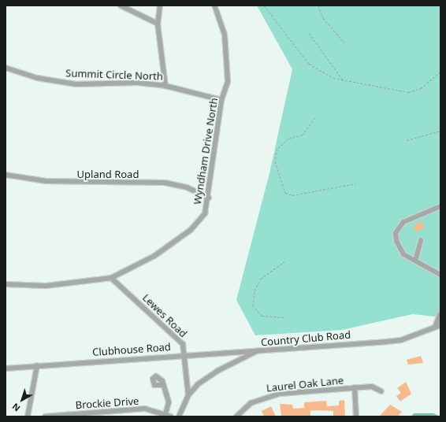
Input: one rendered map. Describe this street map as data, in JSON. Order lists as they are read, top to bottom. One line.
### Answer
{"streets":{"street":["Summit Circle North","Wyndham Drive North","Upland Road","Lewes Road","Country Club Road","Clubhouse Road","Laurel Oak Lane","Brockie Drive"]},"crossings":[["Summit Circle North","Wyndham Drive North"],["Wyndham Drive North","Upland Road"],["Wyndham Drive North","Lewes Road"],["Lewes Road","Country Club Road"],["Lewes Road","Clubhouse Road"],["Country Club Road","Clubhouse Road"]],"north":"bottom left"}
